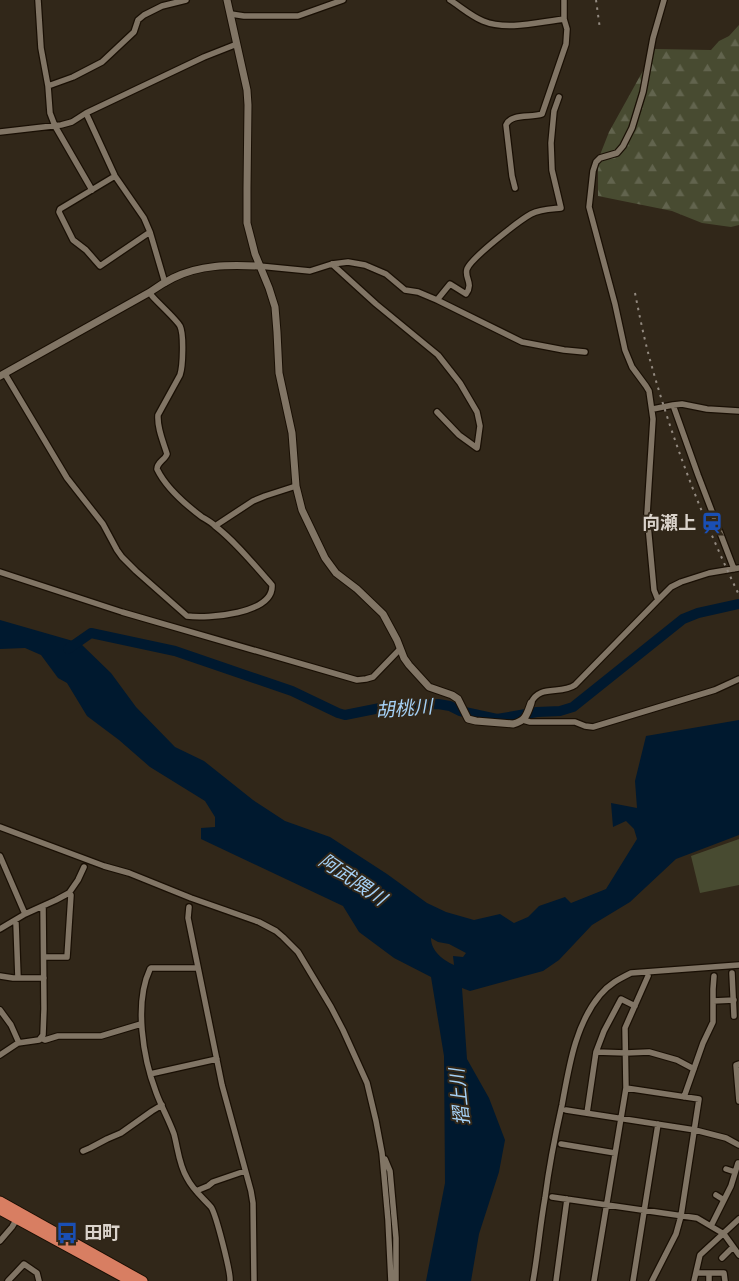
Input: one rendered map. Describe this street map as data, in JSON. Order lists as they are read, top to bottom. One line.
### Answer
{"water":["胡桃川","阿武隈川","摺上川"],"places":{"station":["向瀬上"],"bus stop":["田町"]}}
